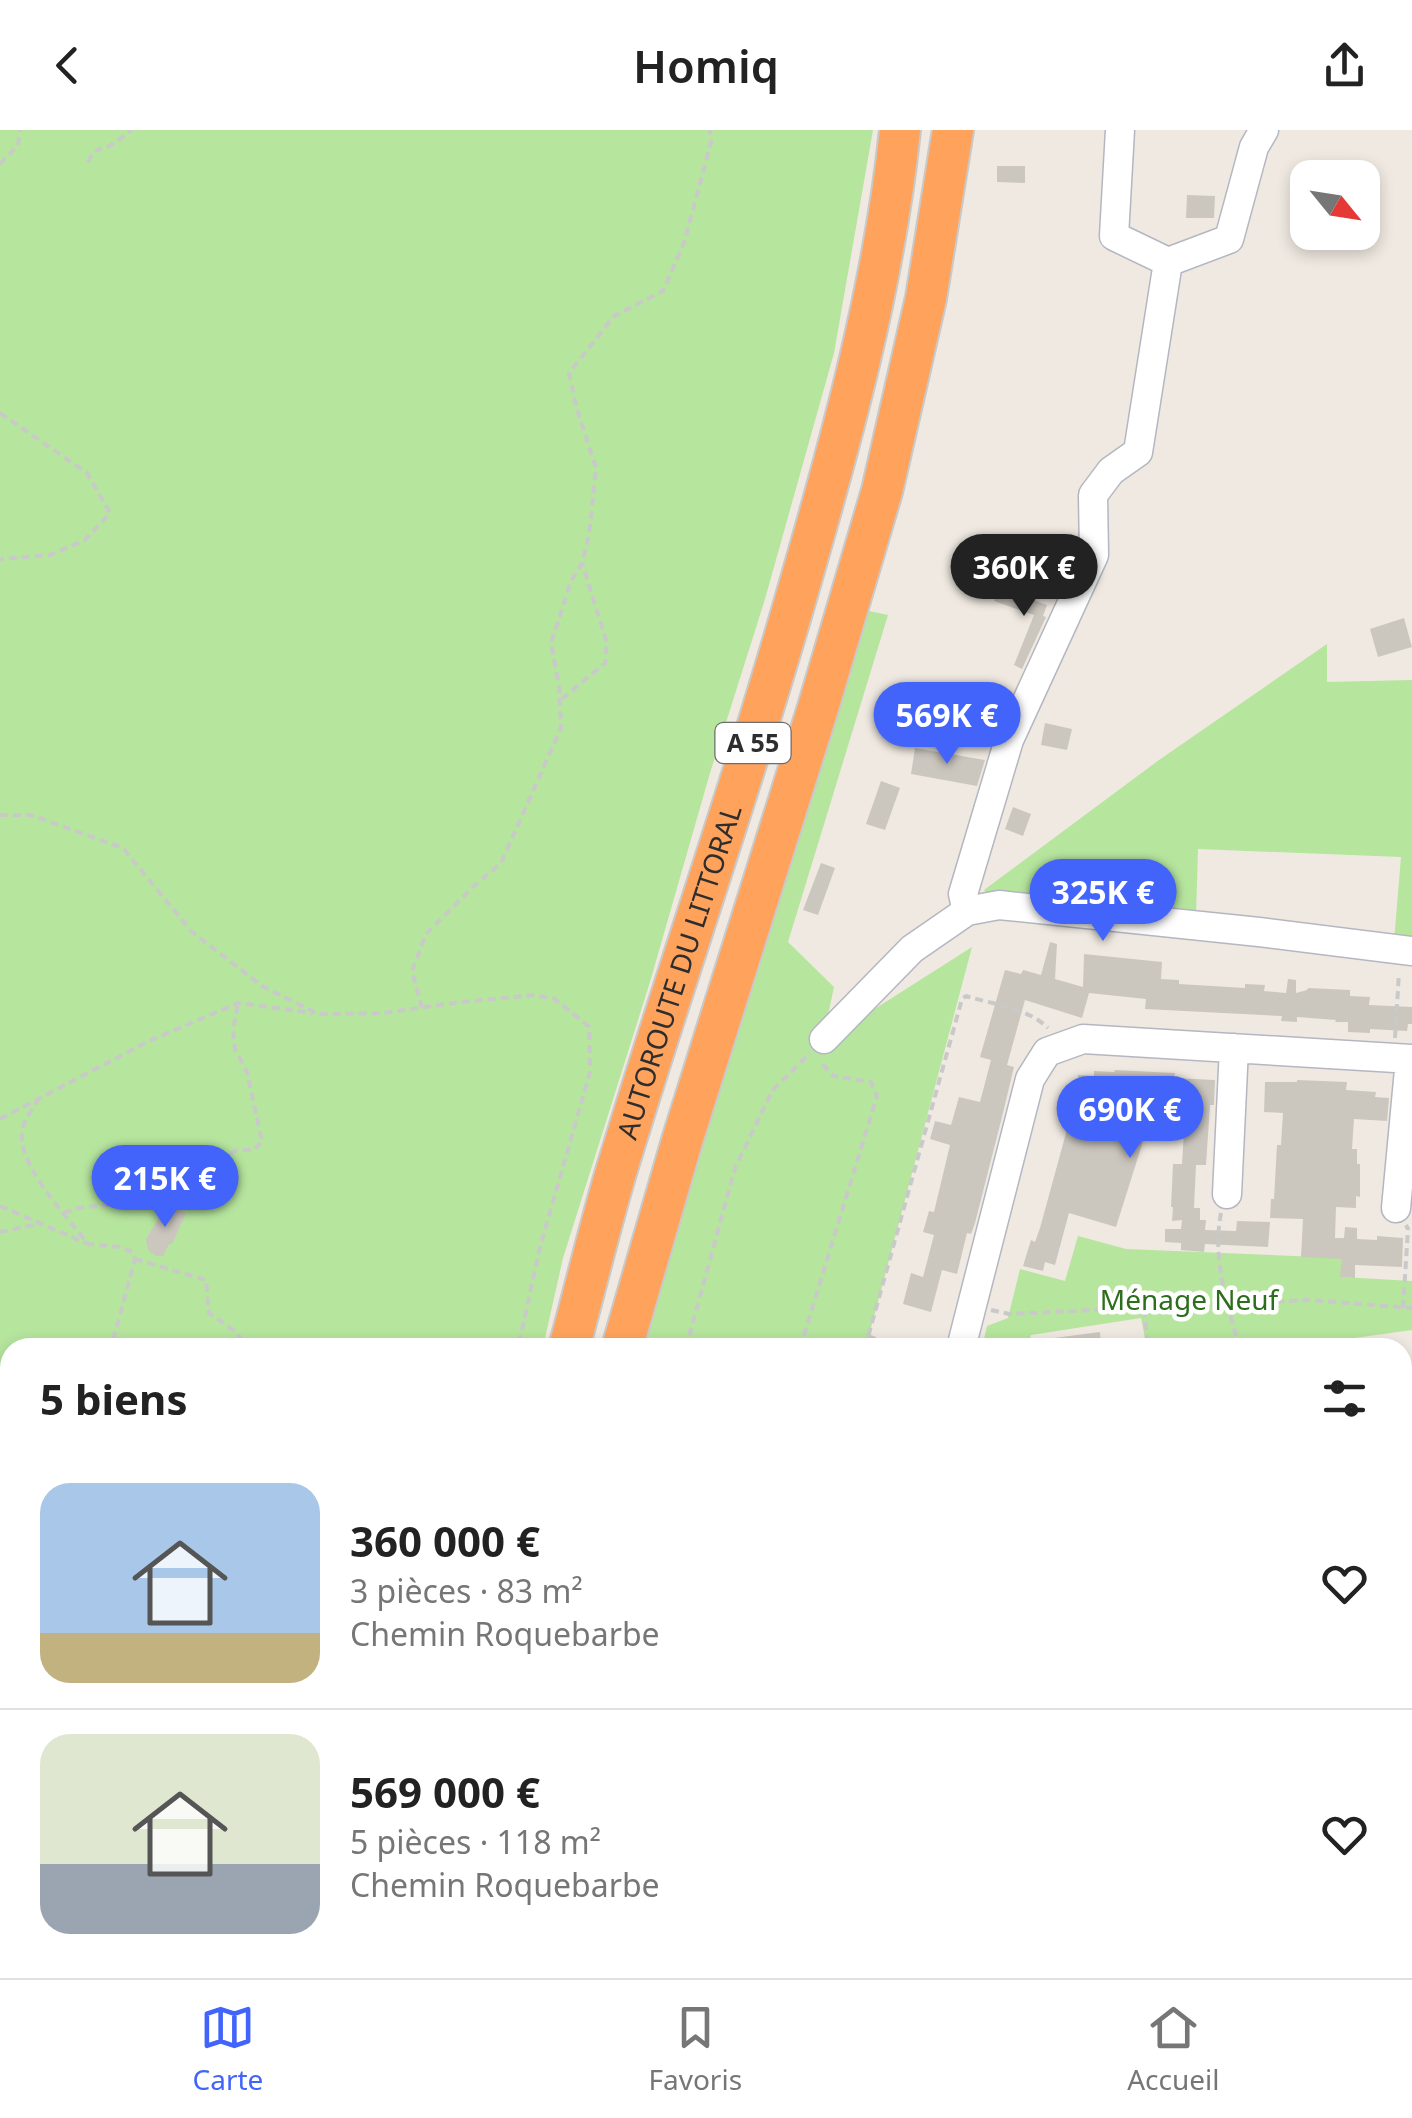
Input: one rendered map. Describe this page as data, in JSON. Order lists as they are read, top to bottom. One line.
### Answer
{"streets":{"highway":["A 55","AUTOROUTE DU LITTORAL"]},"parks":["Ménage Neuf"],"north":"bottom right","page":{"header":"Homiq","price":["360K €","569K €","325K €","690K €","215K €"],"heading":"5 biens","list":[{"name":"360 000 €","note":"3 pièces · 83 m² · Chemin Roquebarbe"},{"name":"569 000 €","note":"5 pièces · 118 m² · Chemin Roquebarbe"}],"tabs":["Carte","Favoris","Accueil"]}}
